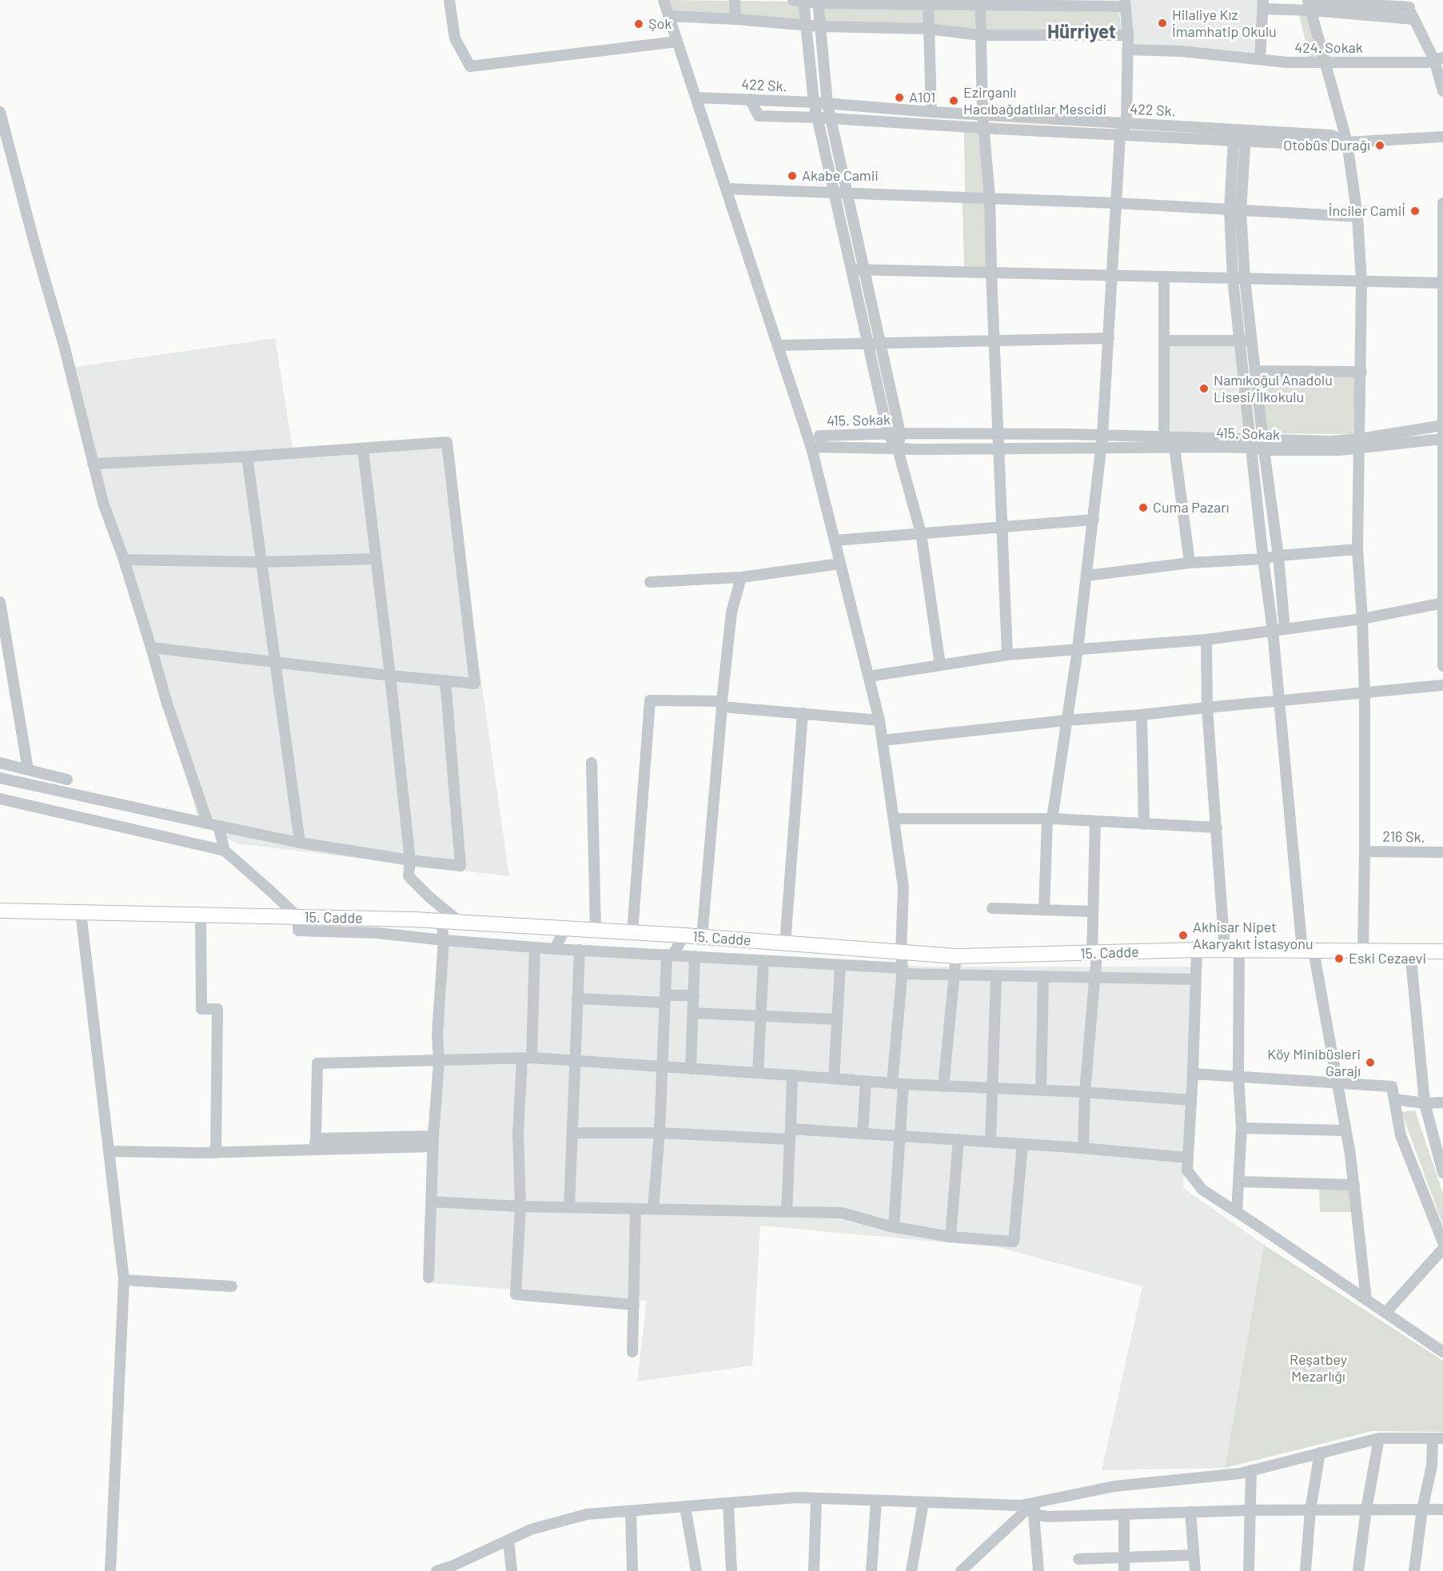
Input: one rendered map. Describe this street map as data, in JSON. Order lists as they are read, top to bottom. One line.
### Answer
{"streets":{"main road":["15. Cadde"],"street":["424. Sokak","422 Sk.","415. Sokak","216 Sk."]},"districts":["Hürriyet"],"parks":["Reşatbey Mezarlığı"],"places":["Hilaliye Kız İmamhatip Okulu","Şok","A101","Ezirganlı Hacıbağdatlılar Mescidi","Otobüs Durağı","Akabe Camii","İnciler Camiİ","Namıkoğul Anadolu Lisesi/İlkokulu","Cuma Pazarı","Akhisar Nipet Akaryakıt İstasyonu","Eski Cezaevi","Köy Minibüsleri Garajı"]}
